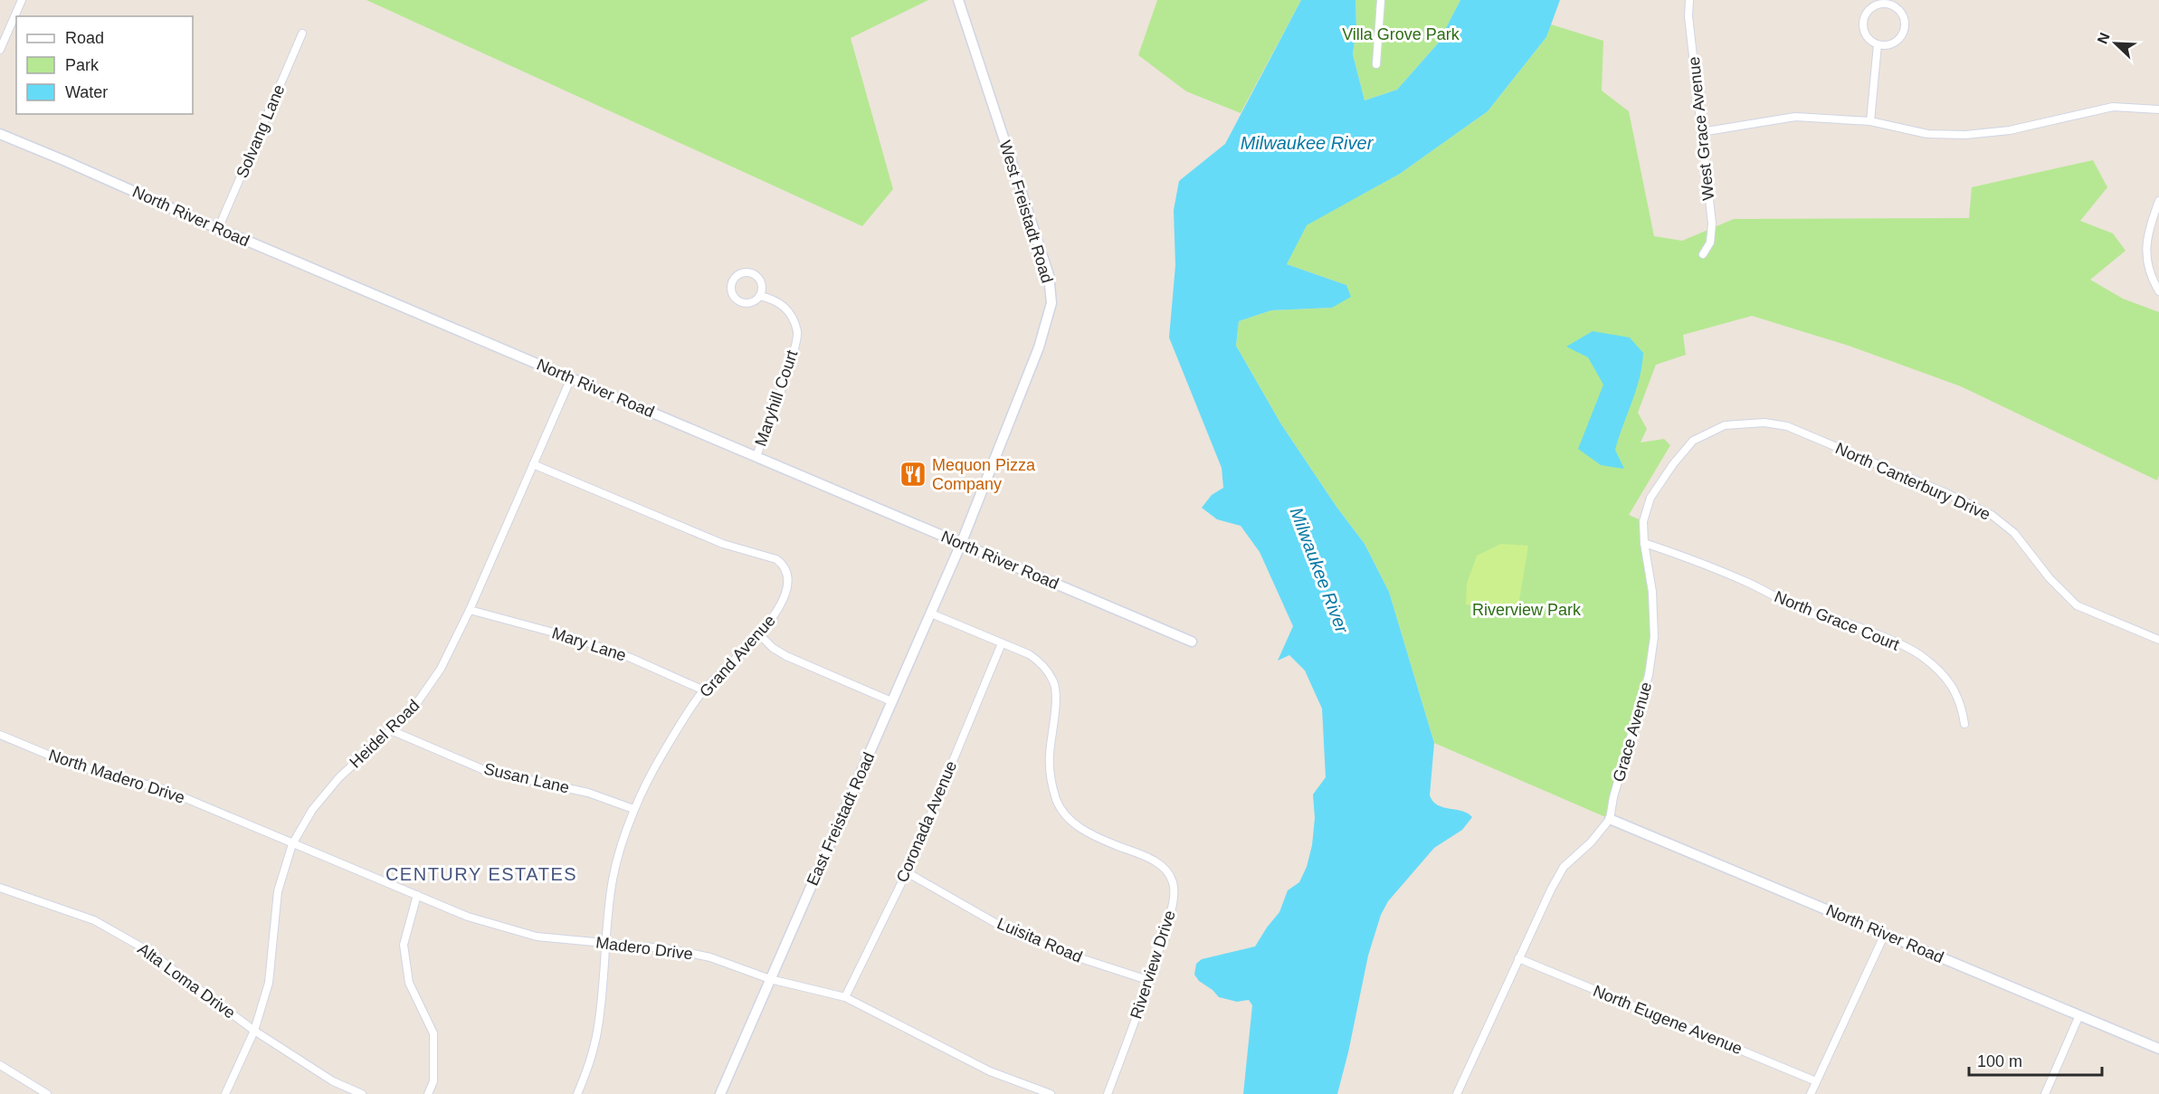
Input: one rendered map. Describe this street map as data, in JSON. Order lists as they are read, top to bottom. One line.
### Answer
{"streets":{"street":["West Grace Avenue","Solvang Lane","West Freistadt Road","North River Road","Maryhill Court","North Canterbury Drive","North Grace Court","Mary Lane","Grand Avenue","Grace Avenue","Heidel Road","North Madero Drive","Susan Lane","East Freistadt Road","Coronada Avenue","Luisita Road","Madero Drive","Riverview Drive","Alta Loma Drive","North Eugene Avenue"]},"crossings":[["Solvang Lane","North River Road"],["West Freistadt Road","North River Road"],["West Freistadt Road","East Freistadt Road"],["North River Road","Maryhill Court"],["North River Road","Grace Avenue"],["North River Road","Heidel Road"],["North River Road","East Freistadt Road"],["North Canterbury Drive","Grace Avenue"],["North Grace Court","Grace Avenue"],["Mary Lane","Grand Avenue"],["Mary Lane","Heidel Road"],["Grand Avenue","Heidel Road"],["Grand Avenue","Susan Lane"],["Grand Avenue","Madero Drive"],["Grace Avenue","North Eugene Avenue"],["Heidel Road","North Madero Drive"],["Heidel Road","Susan Lane"],["Heidel Road","Madero Drive"],["Heidel Road","Alta Loma Drive"],["North Madero Drive","Madero Drive"],["East Freistadt Road","Madero Drive"],["East Freistadt Road","Riverview Drive"],["Coronada Avenue","Luisita Road"],["Coronada Avenue","Madero Drive"],["Coronada Avenue","Riverview Drive"],["Luisita Road","Riverview Drive"]],"districts":["CENTURY ESTATES"],"water":["Milwaukee River"],"parks":["Villa Grove Park","Riverview Park"],"places":{"restaurant":["Mequon Pizza Company"]},"legend":["Road","Park","Water"],"scale_bar":"100 m","north":"top left"}
